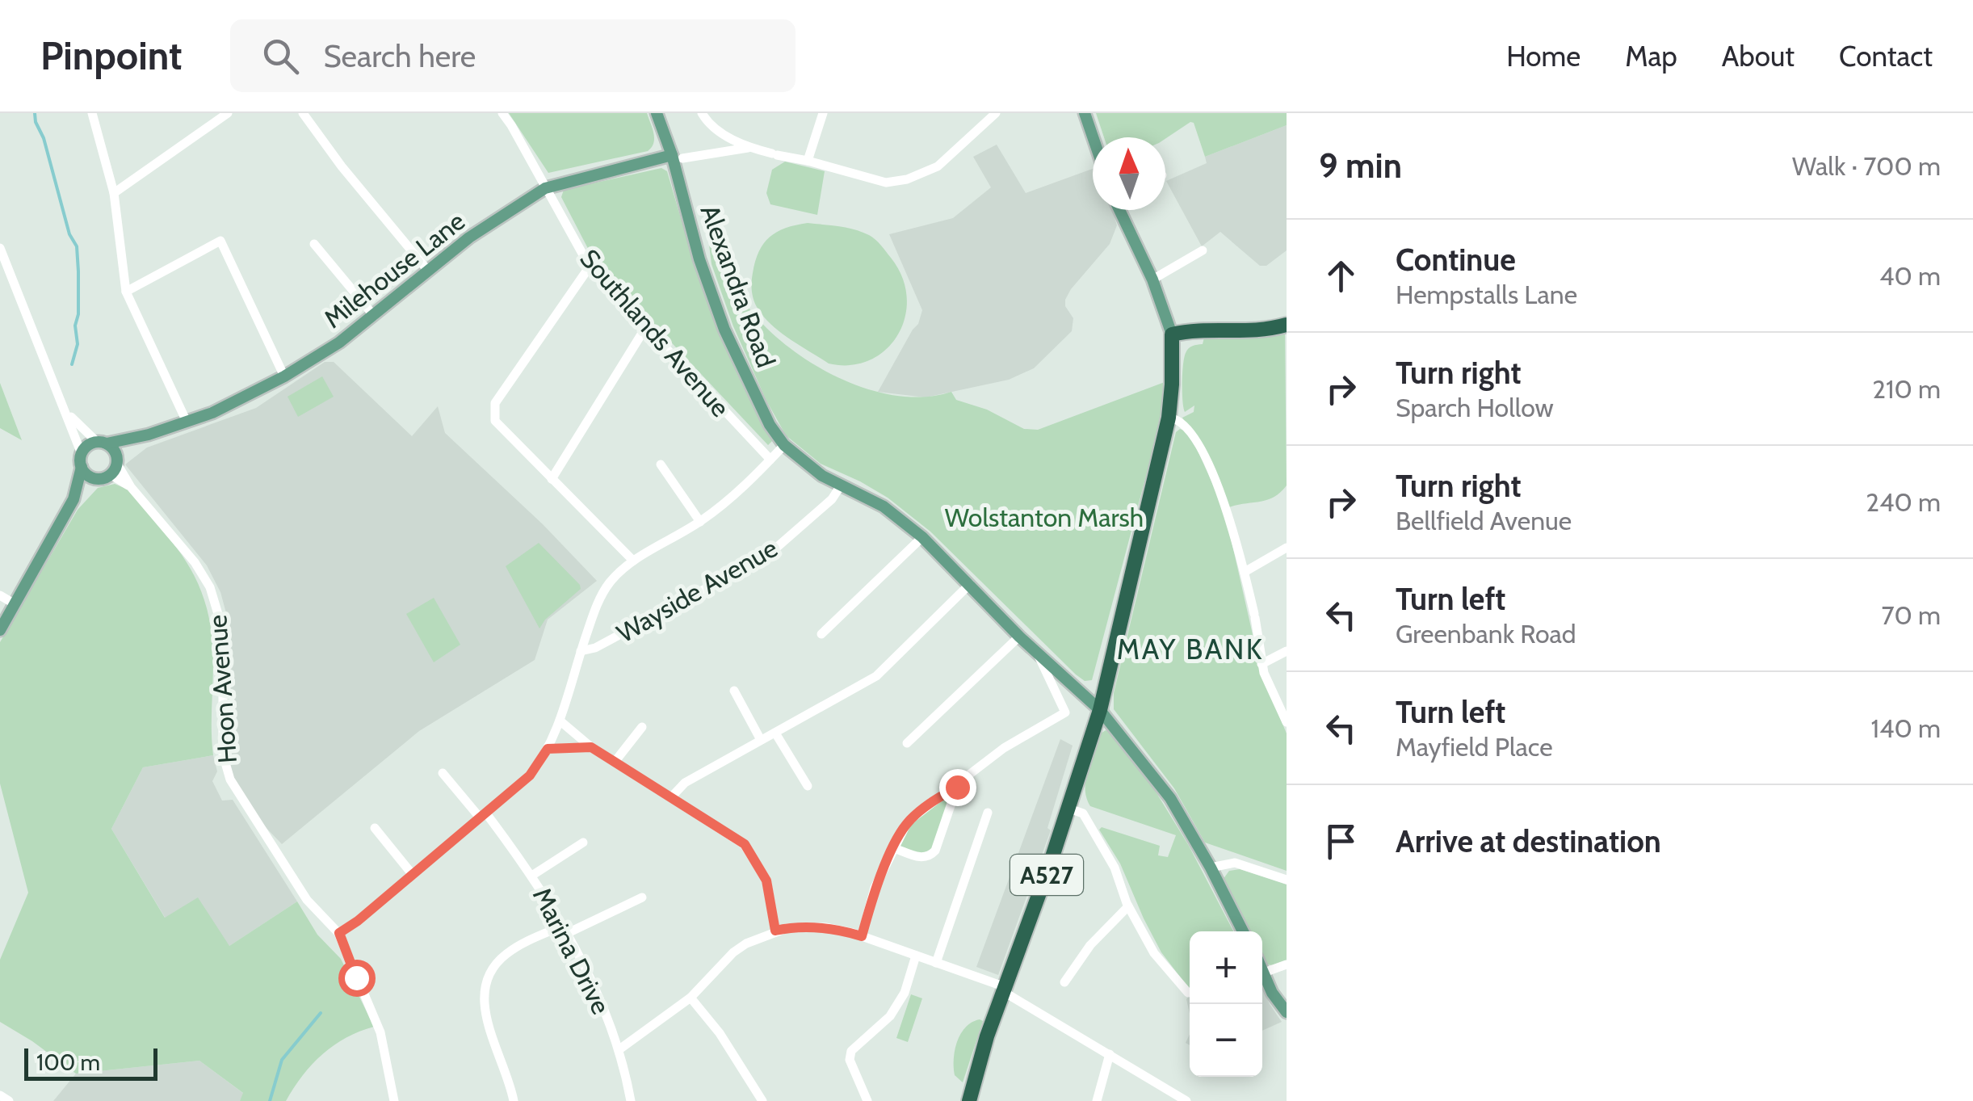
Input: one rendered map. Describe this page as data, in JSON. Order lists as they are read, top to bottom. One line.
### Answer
{"streets":{"highway":["A527"],"main road":["Milehouse Lane","Alexandra Road"],"street":["Southlands Avenue","Wayside Avenue","Hoon Avenue","Marina Drive"]},"crossings":[["Milehouse Lane","Alexandra Road"],["Milehouse Lane","Southlands Avenue"],["Milehouse Lane","Hoon Avenue"],["Alexandra Road","Wayside Avenue"],["Alexandra Road","A527"]],"districts":["MAY BANK"],"parks":["Wolstanton Marsh"],"scale_bar":"100 m","north":"top","page":{"header":"Pinpoint","search":"Search here","nav":["Home","Map","About","Contact"],"heading":["9 min","Walk · 700 m"],"list":[["Continue","Hempstalls Lane","40 m"],["Turn right","Sparch Hollow","210 m"],["Turn right","Bellfield Avenue","240 m"],["Turn left","Greenbank Road","70 m"],["Turn left","Mayfield Place","140 m"],"Arrive at destination"],"map_buttons":["+","−"],"scale":"100 m"}}
